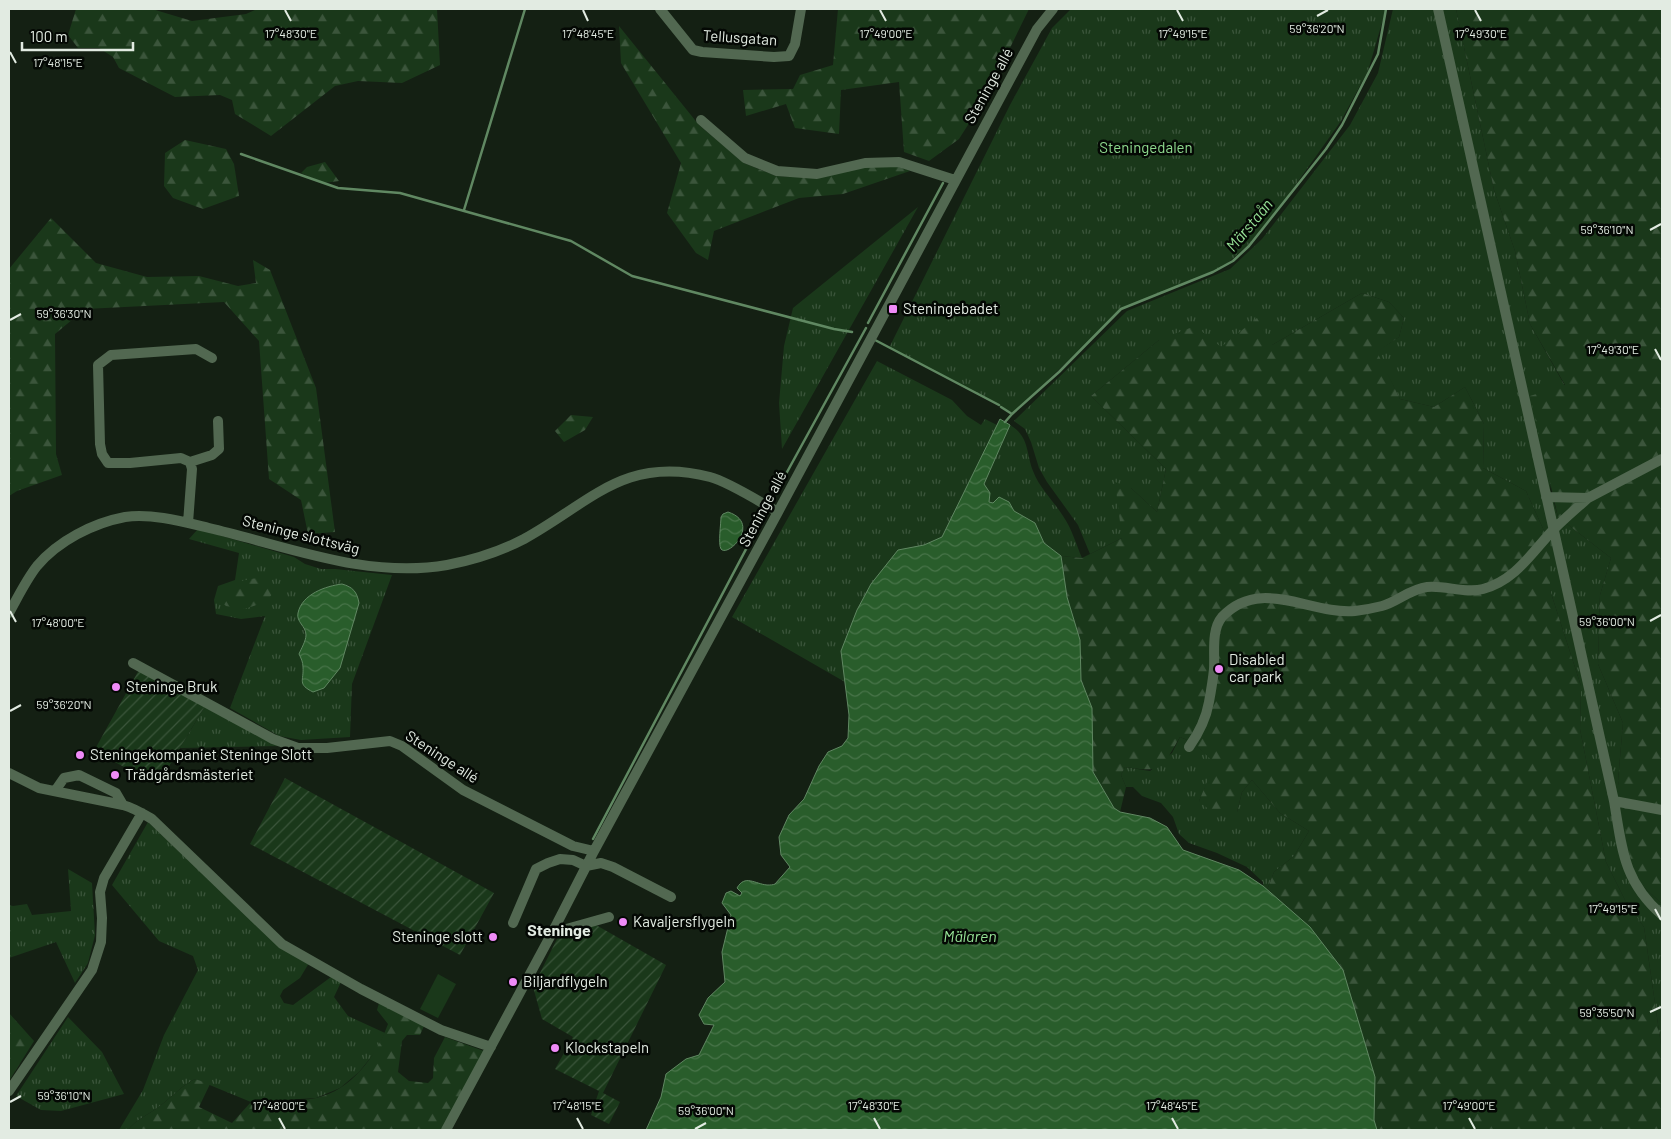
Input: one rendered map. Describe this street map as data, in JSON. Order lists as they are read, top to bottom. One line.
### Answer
{"streets":{"street":["Tellusgatan","Steninge allé","Steninge slottsväg"]},"crossings":[["Steninge allé","Steninge slottsväg"]],"districts":["Steninge"],"water":["Märstaån","Mälaren"],"parks":["Steningedalen"],"places":{"transit":["Steningebadet"],"other":["Disabled car park","Steninge Bruk","Steningekompaniet Steninge Slott","Trädgårdsmästeriet","Kavaljersflygeln","Steninge slott","Biljardflygeln","Klockstapeln"]},"scale_bar":"100 m","coordinates":["59°36'20\"N","17°48'30\"E","17°48'45\"E","17°49'00\"E","17°49'15\"E","17°49'30\"E","17°48'15\"E","59°36'10\"N","59°36'30\"N","59°36'00\"N","17°48'00\"E","59°35'50\"N"]}
